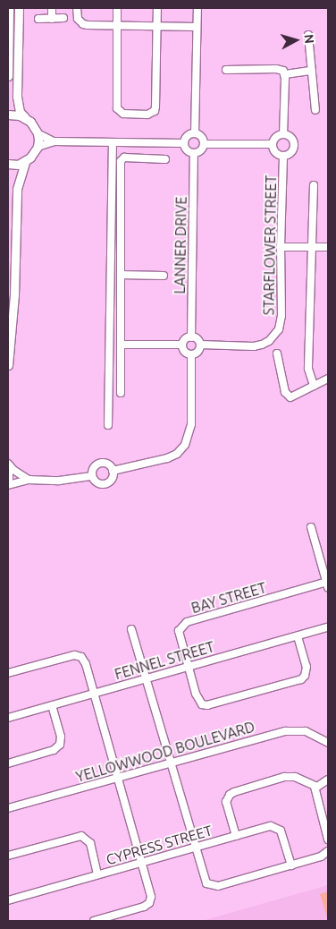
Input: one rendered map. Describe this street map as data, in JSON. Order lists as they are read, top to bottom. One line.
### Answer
{"streets":{"street":["LANNER DRIVE","STARFLOWER STREET","BAY STREET","FENNEL STREET","YELLOWWOOD BOULEVARD","CYPRESS STREET"]},"crossings":[["LANNER DRIVE","STARFLOWER STREET"],["BAY STREET","FENNEL STREET"]],"north":"right"}
